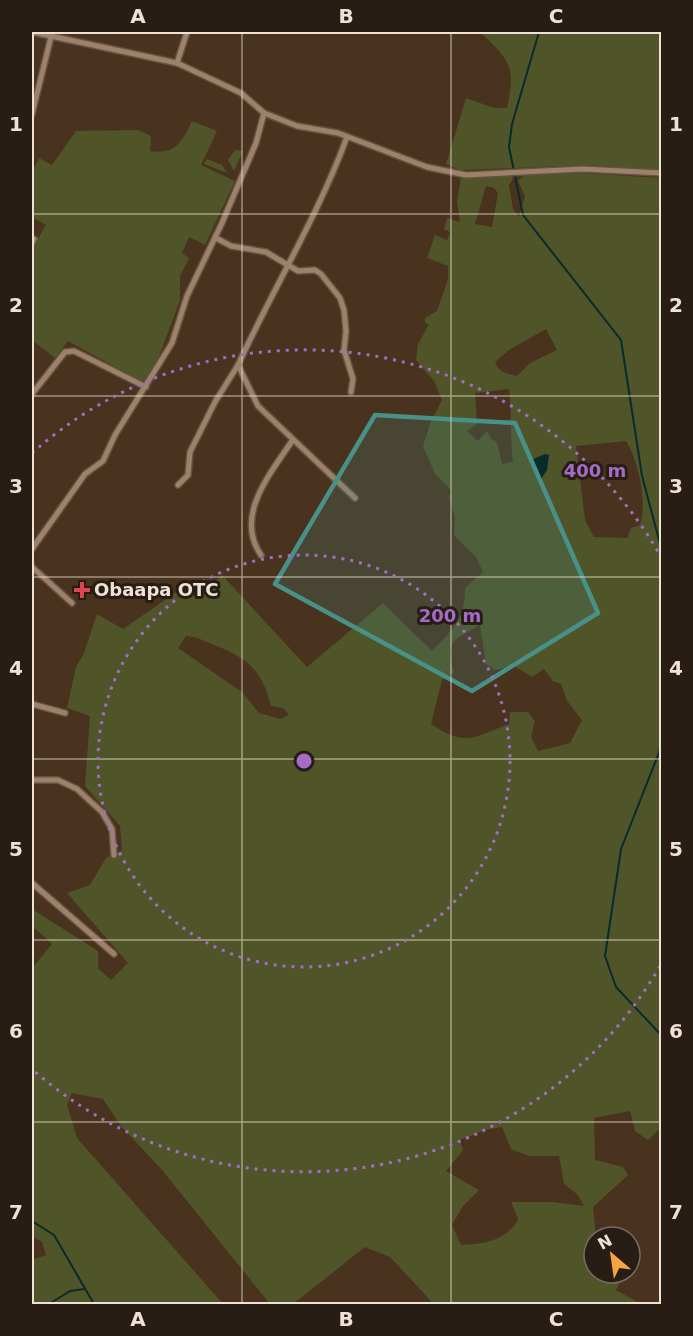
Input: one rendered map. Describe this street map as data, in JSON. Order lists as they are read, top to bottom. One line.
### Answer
{"places":{"health":["Obaapa OTC"]},"north":"top left","grid":{"columns":["A","B","C"],"rows":["1","2","3","4","5","6","7"]},"rings":["400 m","200 m"]}
